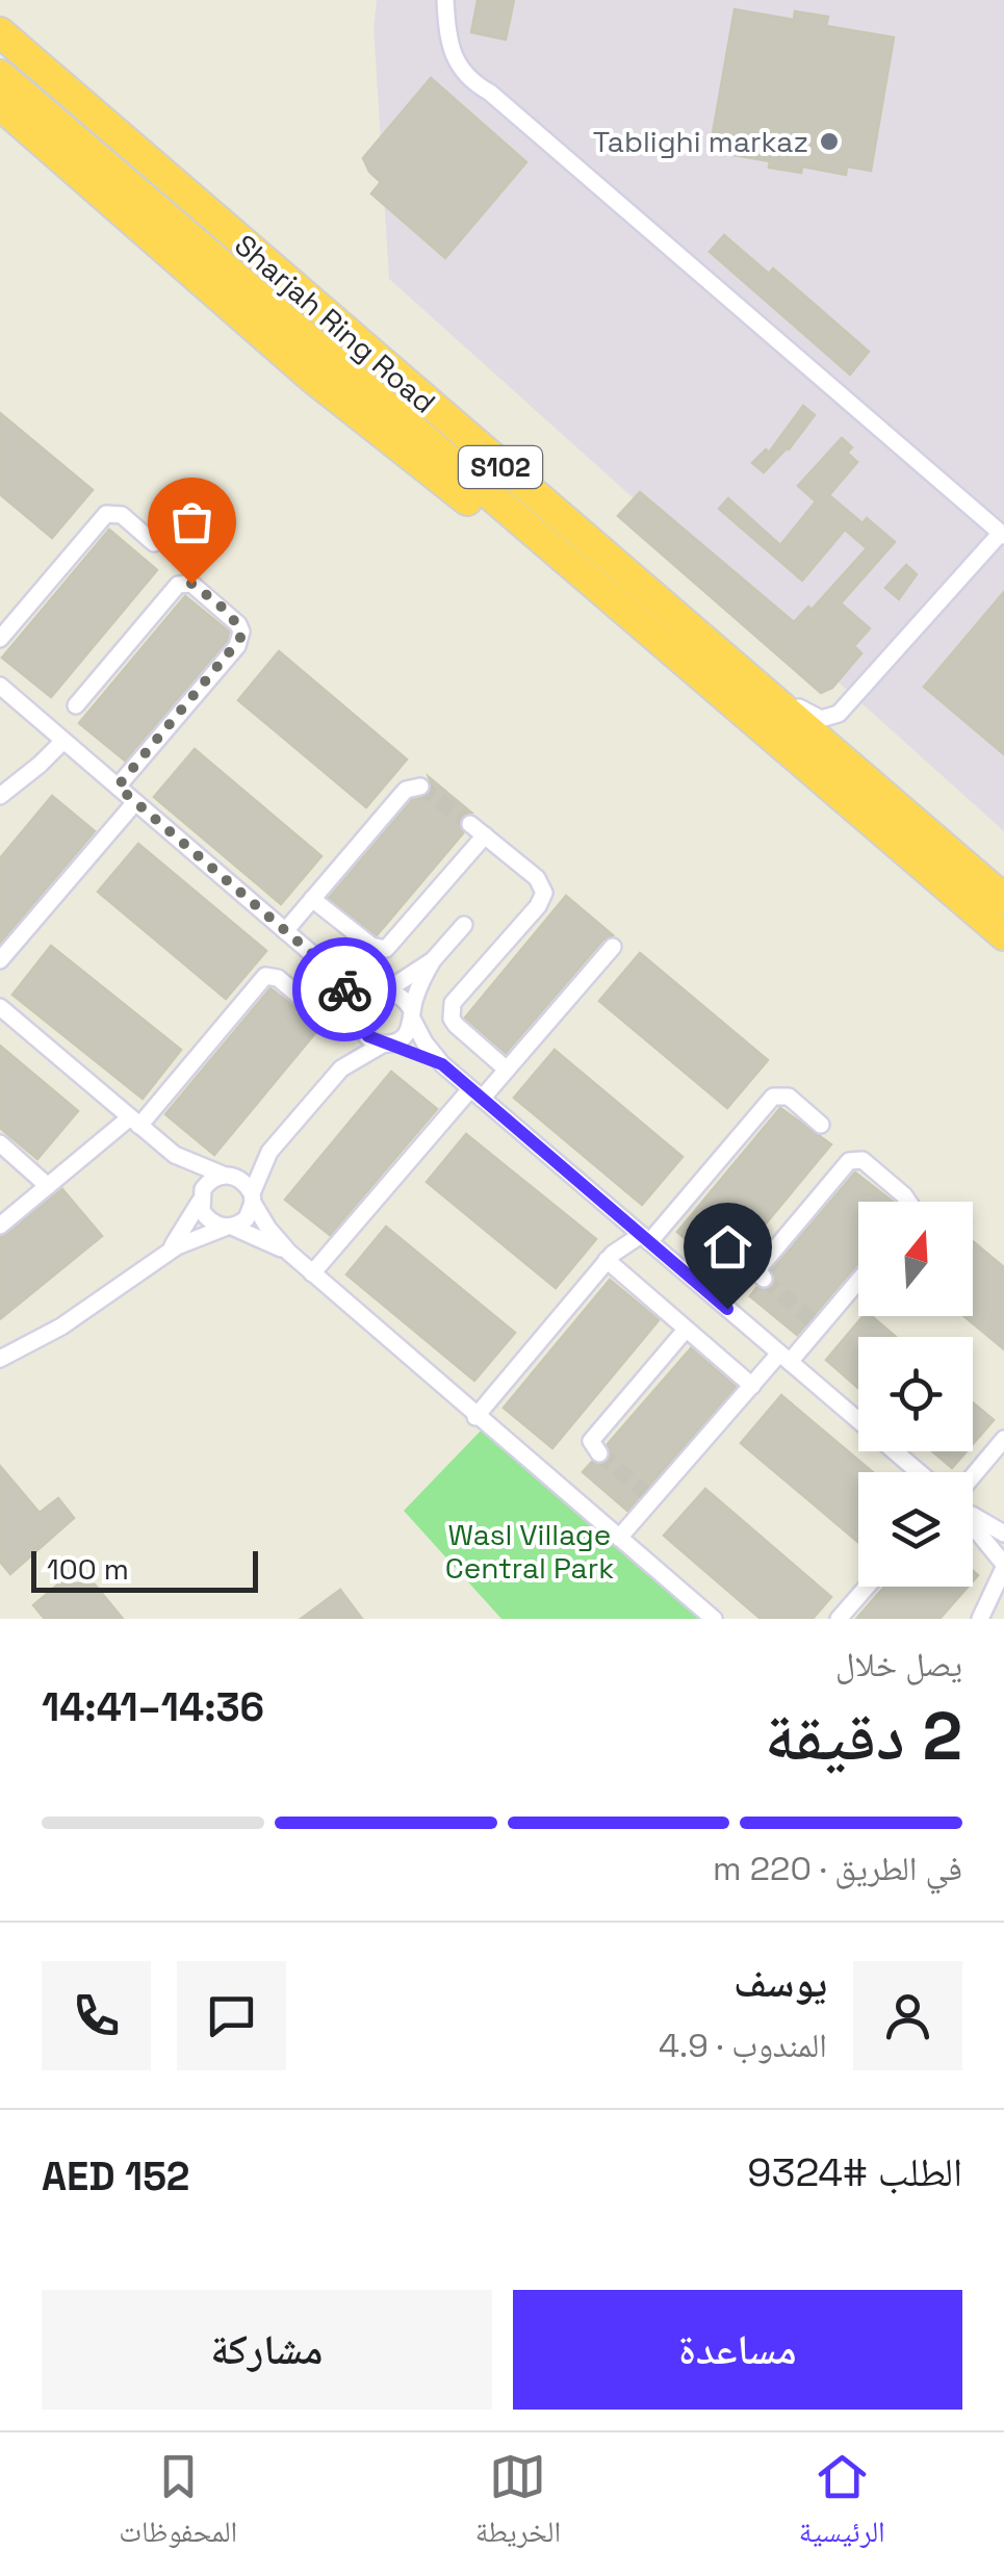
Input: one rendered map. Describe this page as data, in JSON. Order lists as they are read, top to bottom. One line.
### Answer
{"streets":{"highway":["Sharjah Ring Road","S102"]},"parks":["Wasl Village Central Park"],"places":["Tablighi markaz"],"scale_bar":"100 m","north":"top","page":{"scale":"100 m","heading":["2 دقيقة","يصل خلال","14:36–14:41"],"panel":["يوسف","المندوب · 4.9","الطلب #9324","AED 152"],"bar":"في الطريق · 220 m","buttons":["مساعدة","مشاركة"],"tabs":["الرئيسية","الخريطة","المحفوظات"]}}
